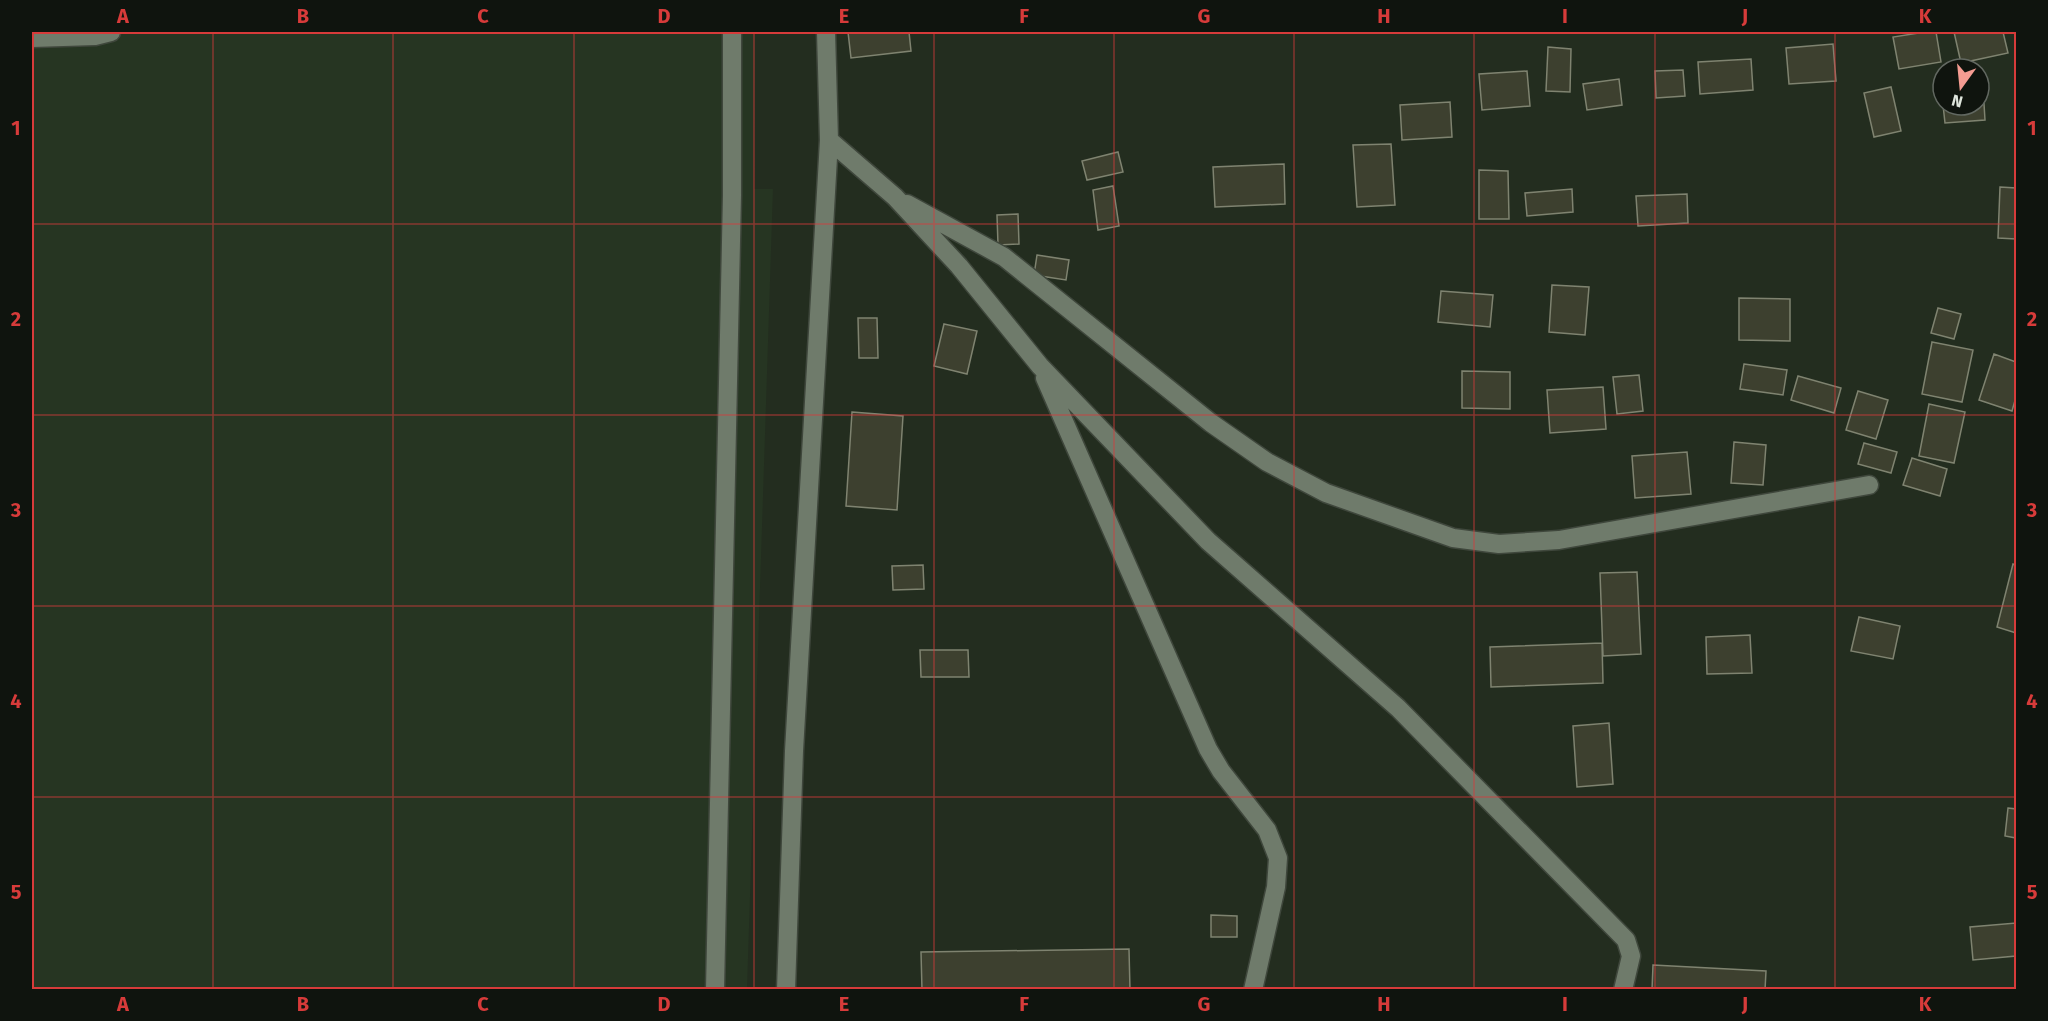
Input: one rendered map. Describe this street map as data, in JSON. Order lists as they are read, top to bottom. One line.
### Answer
{"north":"bottom","grid":{"columns":["A","B","C","D","E","F","G","H","I","J","K"],"rows":["1","2","3","4","5"]}}
